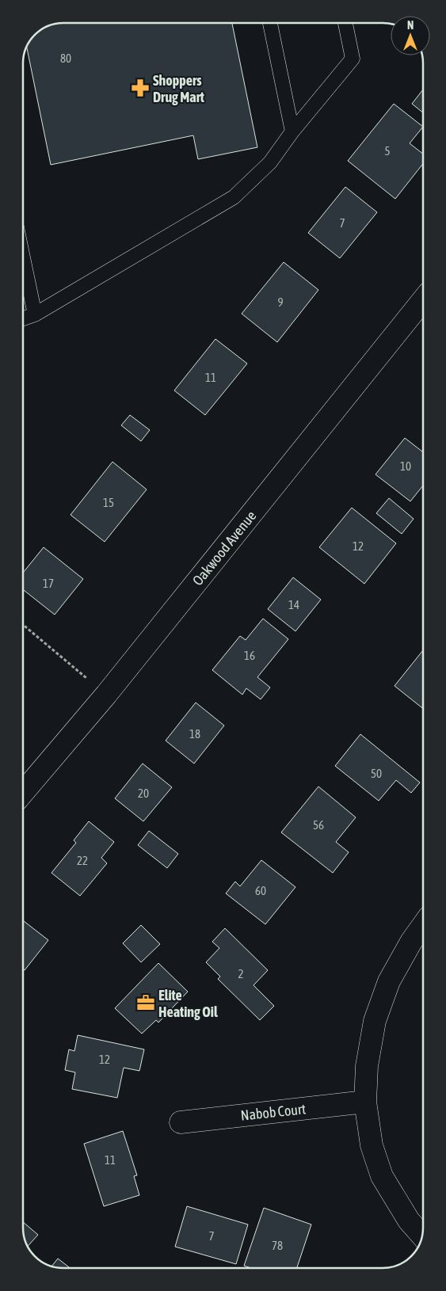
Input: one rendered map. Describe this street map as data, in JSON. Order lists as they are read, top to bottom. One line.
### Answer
{"streets":{"street":["Oakwood Avenue","Nabob Court"]},"places":{"pharmacy":["Shoppers Drug Mart"],"office":["Elite Heating Oil"]},"house_numbers":["80","5","7","9","11","10","15","12","17","14","16","18","50","20","56","22","60","2","12","11","7","78"],"north":"top"}
